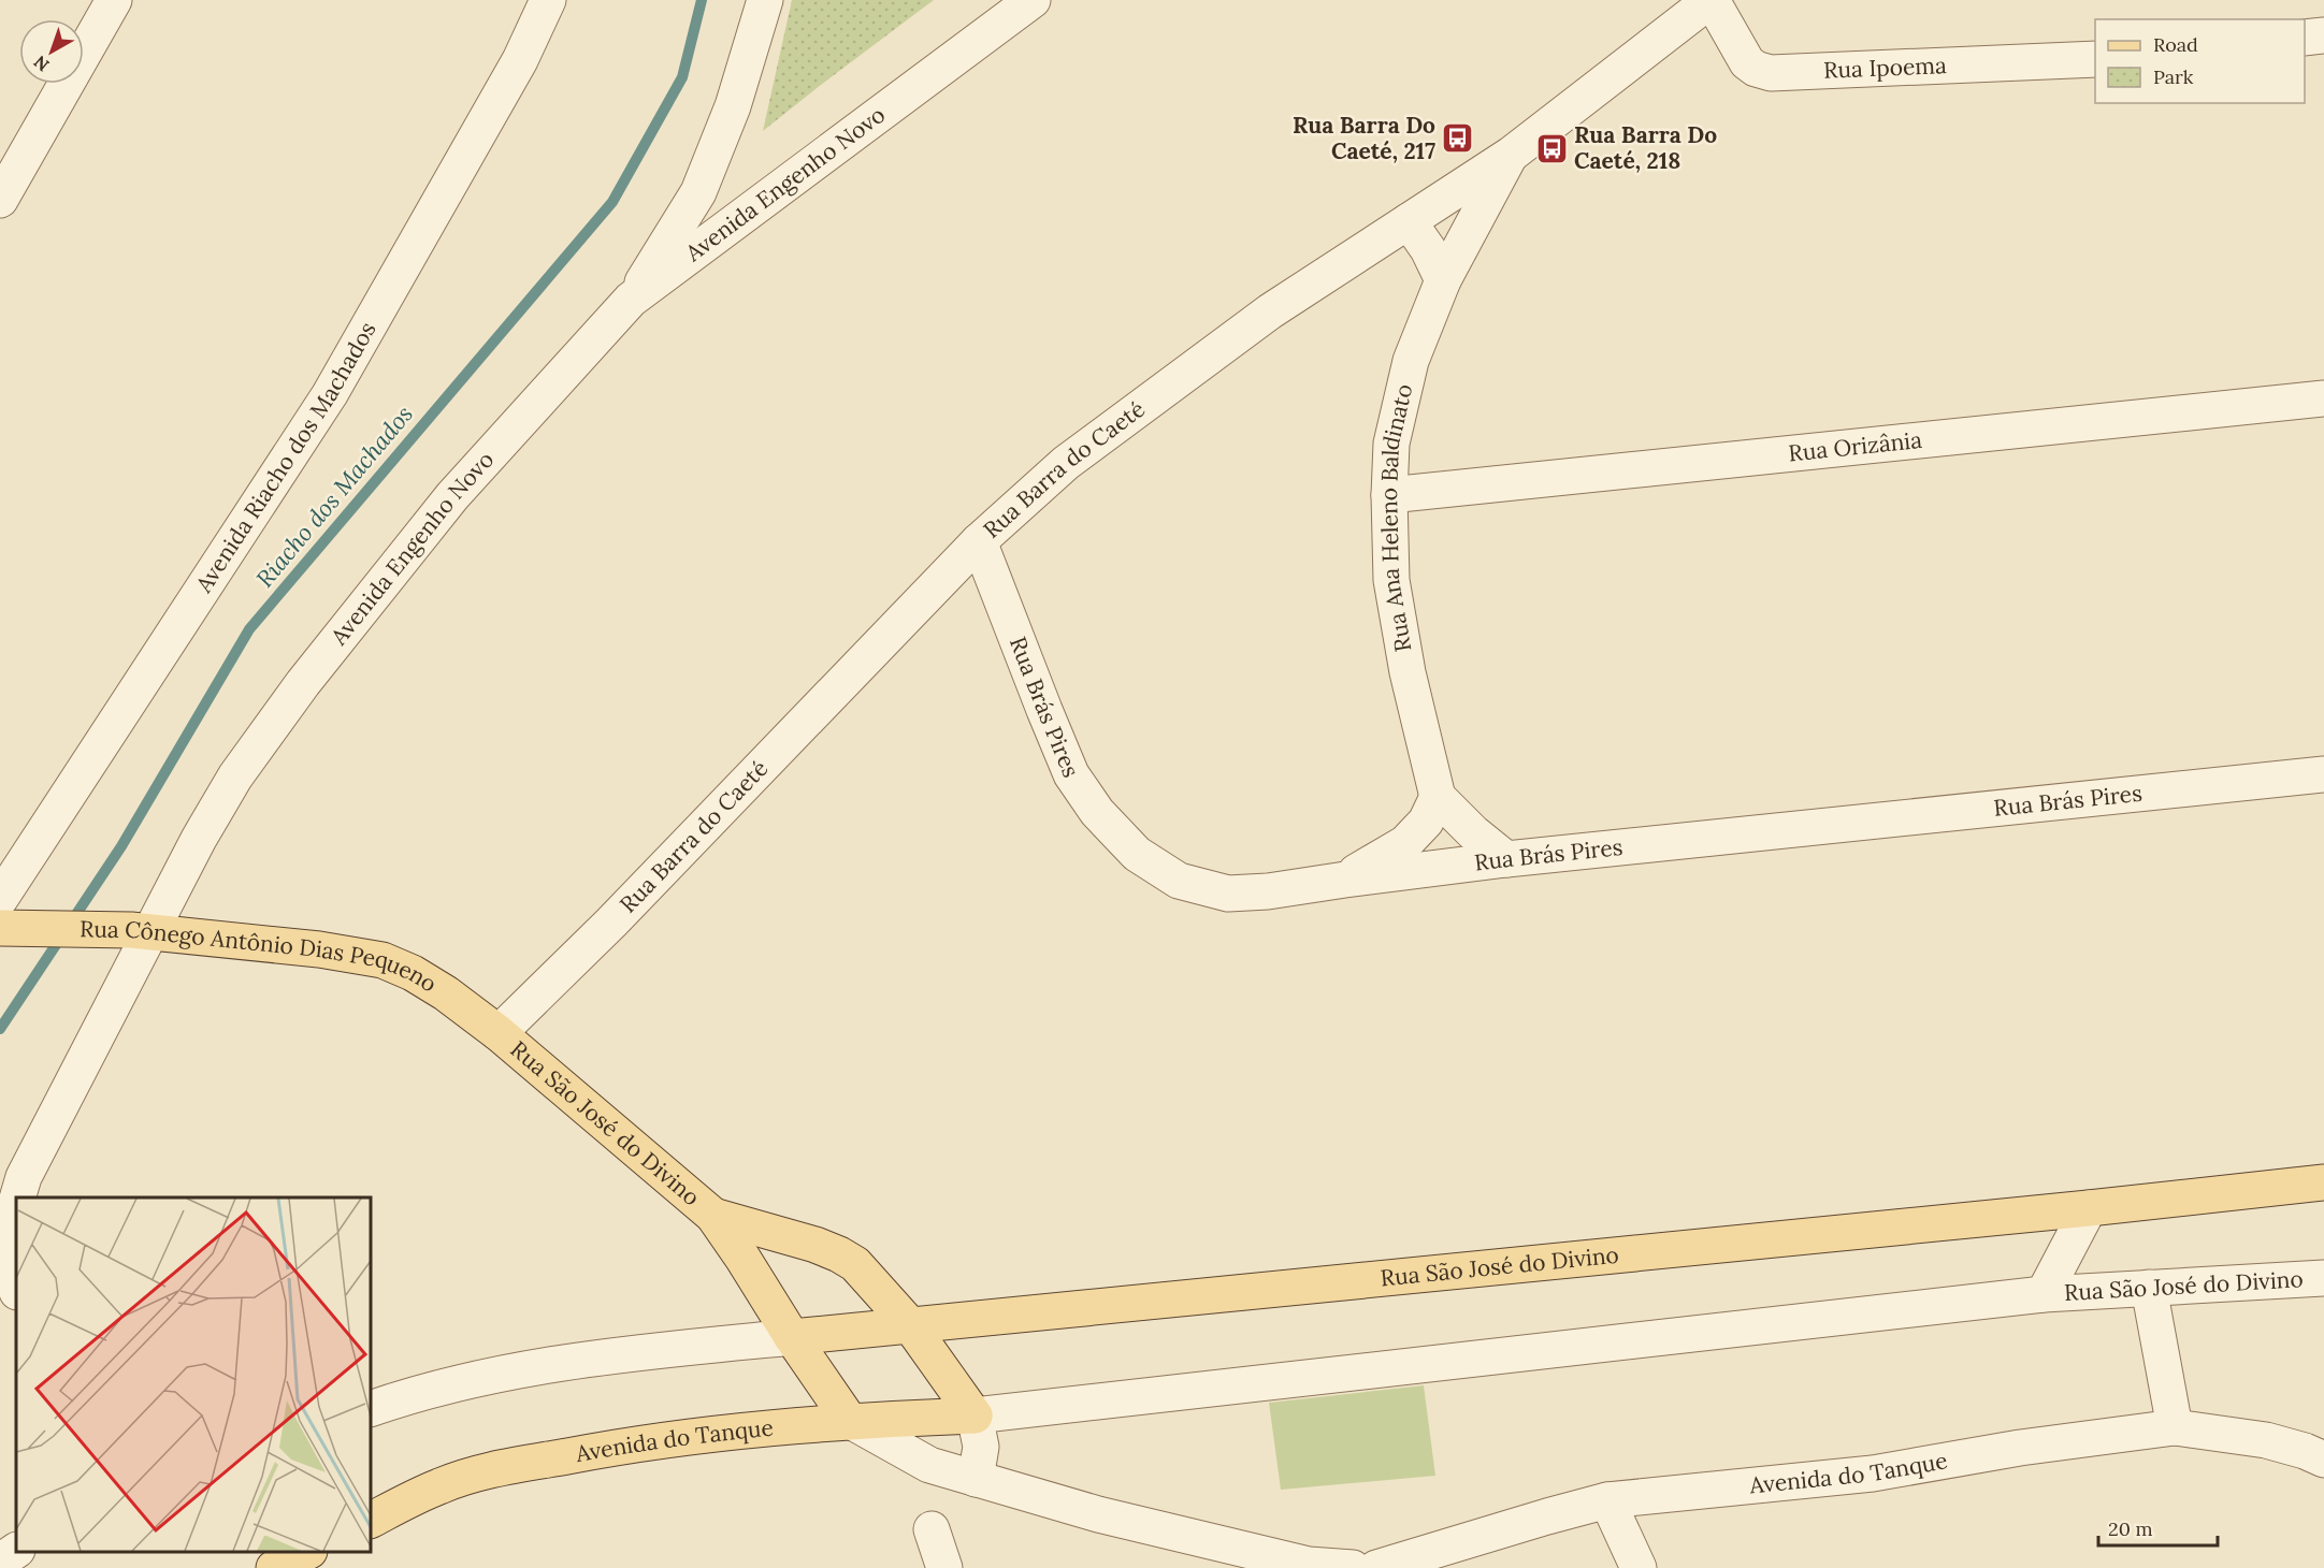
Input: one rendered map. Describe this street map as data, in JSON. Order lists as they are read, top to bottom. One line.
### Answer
{"streets":{"main road":["Rua Cônego Antônio Dias Pequeno","Rua São José do Divino","Avenida do Tanque"],"street":["Rua Ipoema","Avenida Engenho Novo","Rua Orizânia","Avenida Riacho dos Machados","Rua Barra do Caeté","Rua Ana Heleno Baldinato","Rua Brás Pires"]},"crossings":[["Rua Ipoema","Rua Barra do Caeté"],["Avenida Engenho Novo","Rua Cônego Antônio Dias Pequeno"],["Rua Orizânia","Rua Ana Heleno Baldinato"],["Rua Barra do Caeté","Rua Ana Heleno Baldinato"],["Rua Barra do Caeté","Rua Brás Pires"],["Rua Barra do Caeté","Rua Cônego Antônio Dias Pequeno"],["Rua Barra do Caeté","Rua São José do Divino"],["Rua Cônego Antônio Dias Pequeno","Rua São José do Divino"],["Rua São José do Divino","Avenida do Tanque"]],"water":["Riacho dos Machados"],"places":{"bus stop":["Rua Barra Do Caeté, 217","Rua Barra Do Caeté, 218"]},"legend":["Road","Park"],"scale_bar":"20 m","north":"bottom left"}
